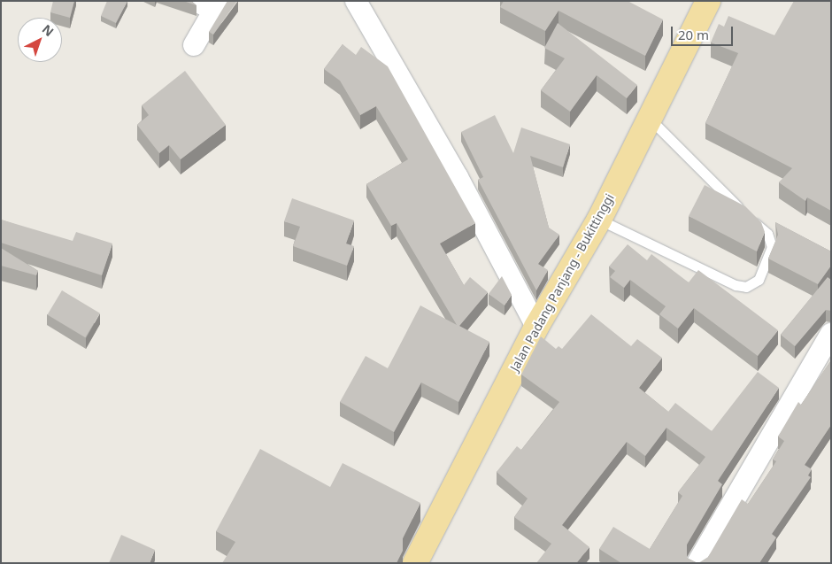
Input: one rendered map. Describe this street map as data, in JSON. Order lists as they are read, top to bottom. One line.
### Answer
{"streets":{"highway":["Jalan Padang Panjang - Bukittinggi"]},"scale_bar":"20 m","north":"top right"}
